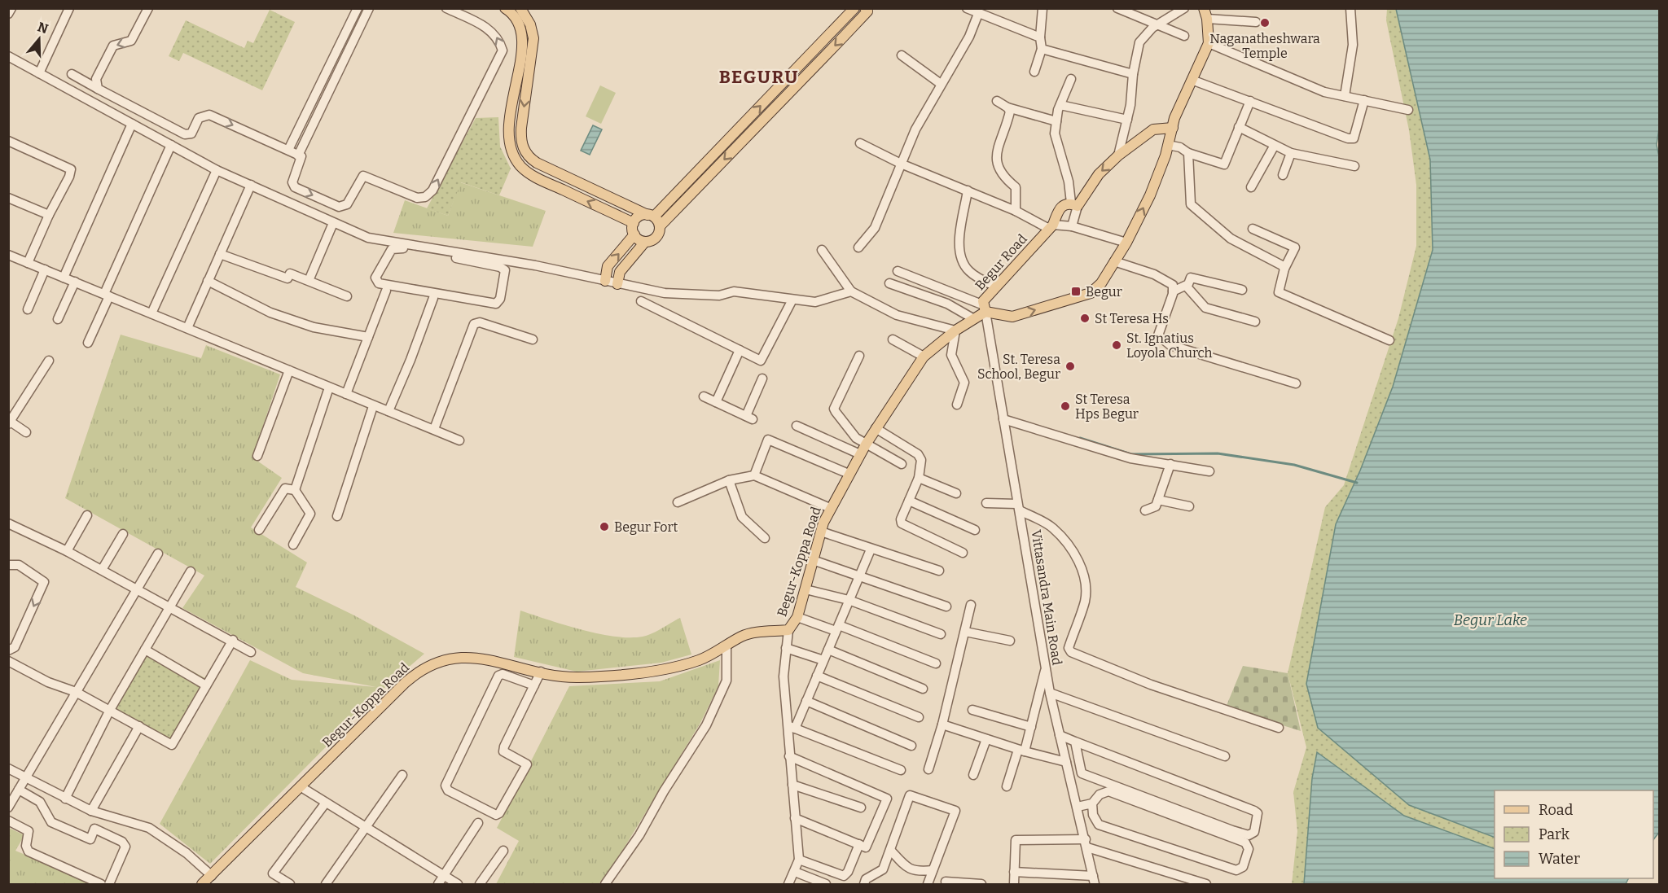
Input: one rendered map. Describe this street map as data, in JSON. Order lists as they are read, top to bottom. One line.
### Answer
{"streets":{"main road":["Begur Road","Begur-Koppa Road"],"street":["Vittasandra Main Road"]},"crossings":[["Begur Road","Begur-Koppa Road"],["Begur Road","Vittasandra Main Road"],["Begur-Koppa Road","Vittasandra Main Road"]],"districts":["BEGURU"],"water":["Begur Lake"],"places":{"other":["Naganatheshwara Temple","St Teresa Hs","St. Ignatius Loyola Church","St. Teresa School, Begur","St Teresa Hps Begur","Begur Fort"],"transit":["Begur"]},"legend":["Road","Park","Water"],"north":"top"}
